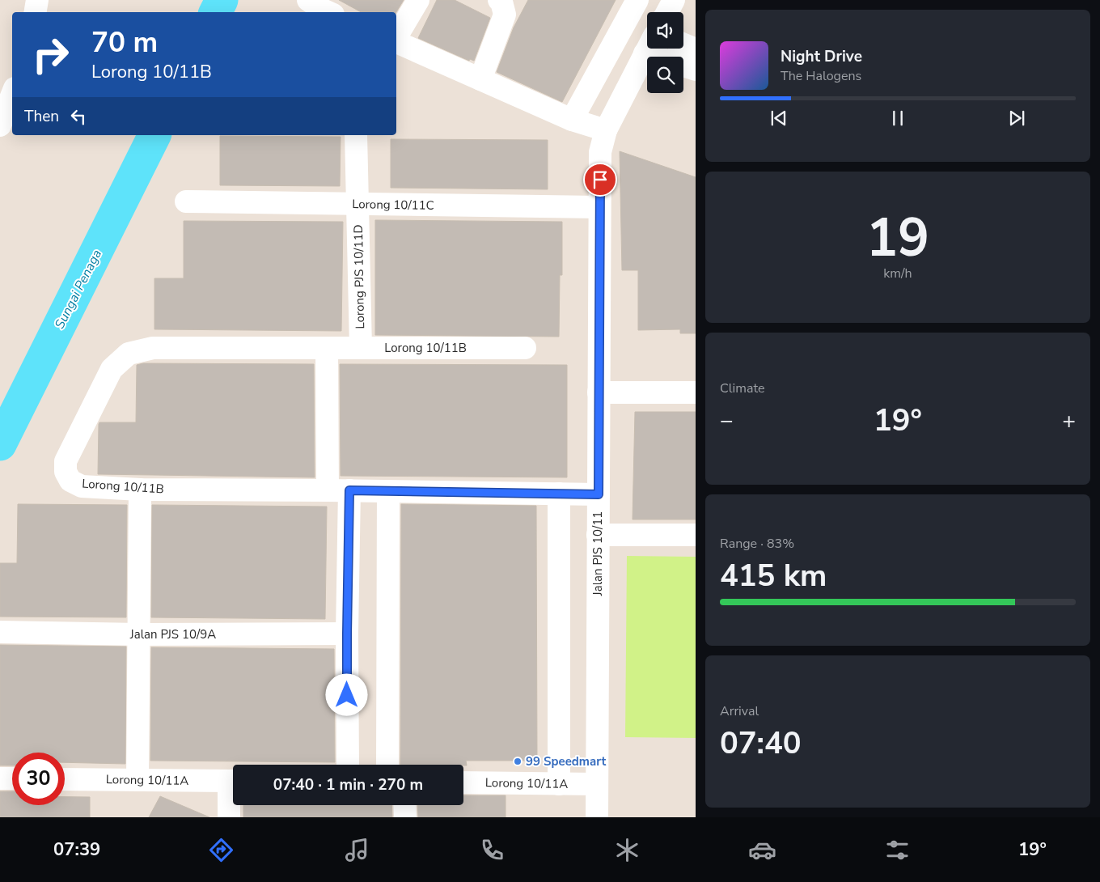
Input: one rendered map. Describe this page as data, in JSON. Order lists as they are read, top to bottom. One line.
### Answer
{"streets":{"street":["Lorong 10/11C","Lorong PJS 10/11D","Lorong 10/11B","Jalan PJS 10/11","Jalan PJS 10/9A","Lorong 10/11A"]},"crossings":[["Lorong 10/11C","Lorong PJS 10/11D"],["Lorong 10/11C","Jalan PJS 10/11"],["Lorong PJS 10/11D","Lorong 10/11B"],["Lorong 10/11B","Jalan PJS 10/11"],["Jalan PJS 10/11","Lorong 10/11A"]],"water":["Sungai Penaga"],"places":["99 Speedmart"],"page":{"turn":["70 m","Lorong 10/11B"],"song":["Night Drive","The Halogens"],"then":"Then","tile":[["19","km/h"],"Climate",["Range · 83%","415 km"],["Arrival","07:40"]],"heat":["−","19°","+"],"limit":"30","trip":"07:40 · 1 min · 270 m","tabs":["07:39","19°"]}}
